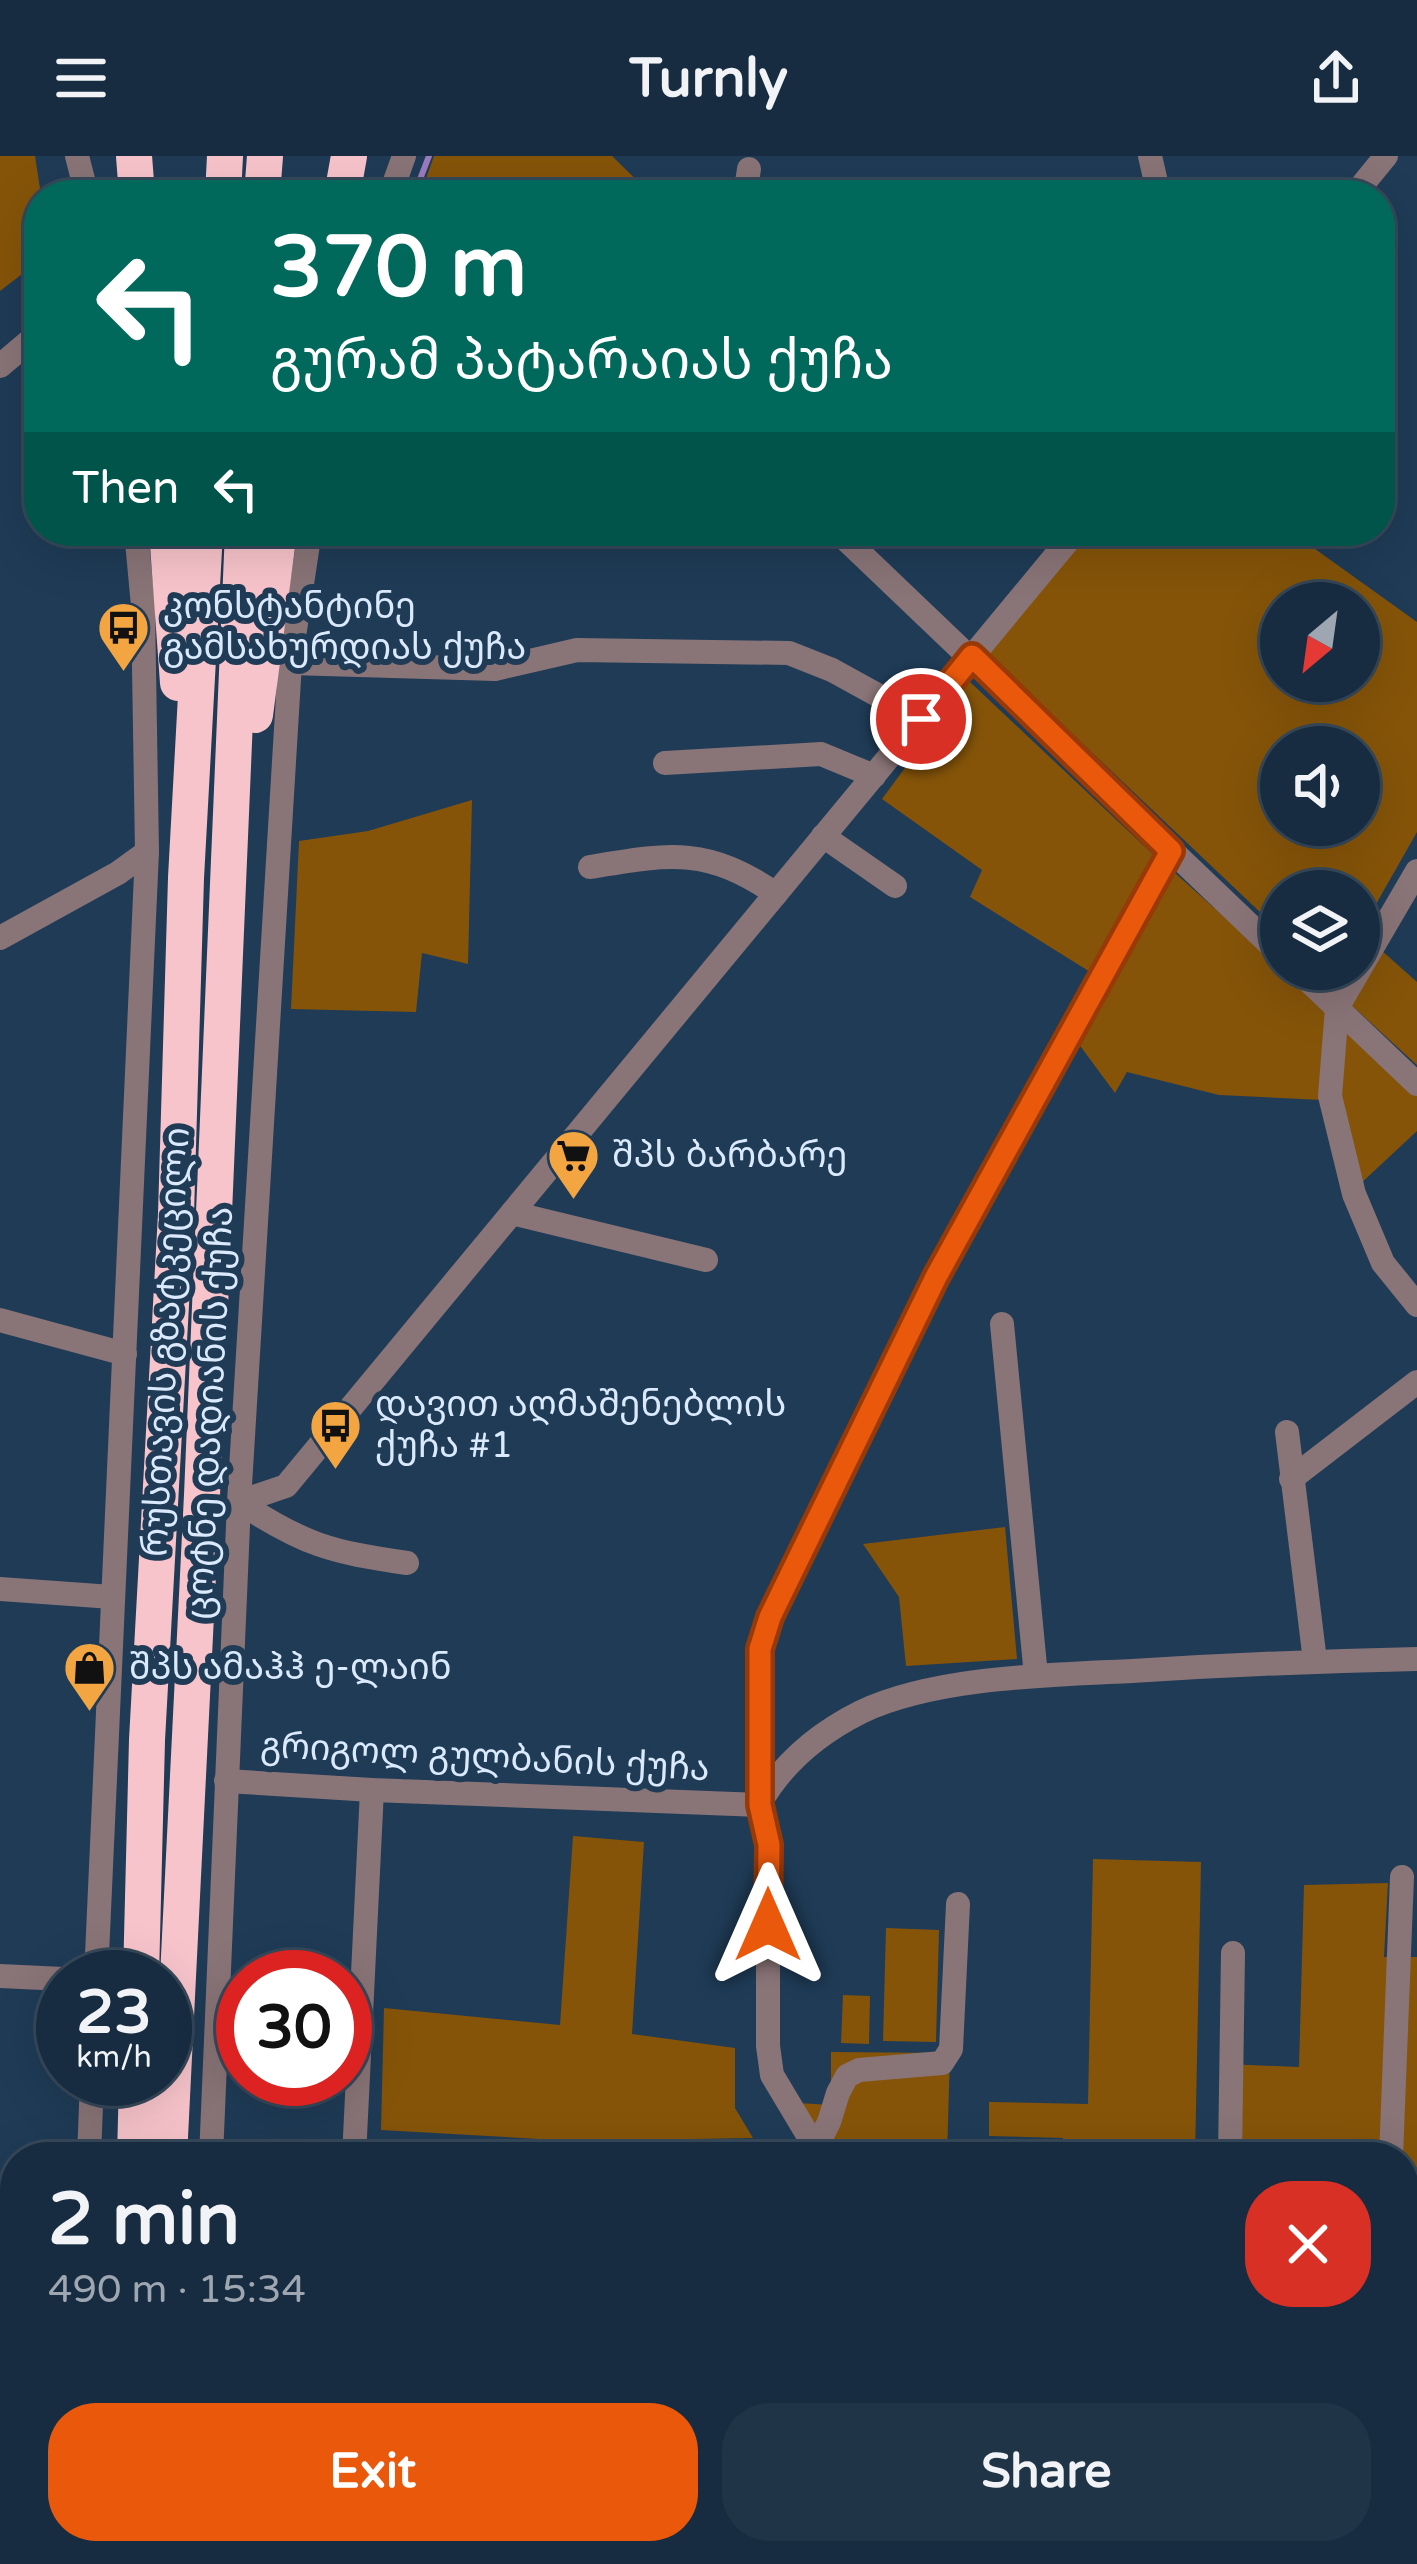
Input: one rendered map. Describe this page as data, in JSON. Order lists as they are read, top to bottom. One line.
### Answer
{"streets":{"highway":["რუსთავის გზატკეცილი"],"street":["ცოტნე დადიანის ქუჩა","გრიგოლ გულბანის ქუჩა"]},"crossings":[["ცოტნე დადიანის ქუჩა","გრიგოლ გულბანის ქუჩა"]],"places":{"bus stop":["კონსტანტინე გამსახურდიას ქუჩა","დავით აღმაშენებლის ქუჩა #1"],"supermarket":["შპს ბარბარე"],"shop":["შპს ამაჰჰ ე-ლაინ"]},"north":"bottom left","page":{"header":"Turnly","turn":["370 m","გურამ პატარაიას ქუჩა"],"then":"Then","speed":"23 km/h","limit":"30","heading":["2 min","490 m · 15:34"],"buttons":["Exit","Share"]}}
